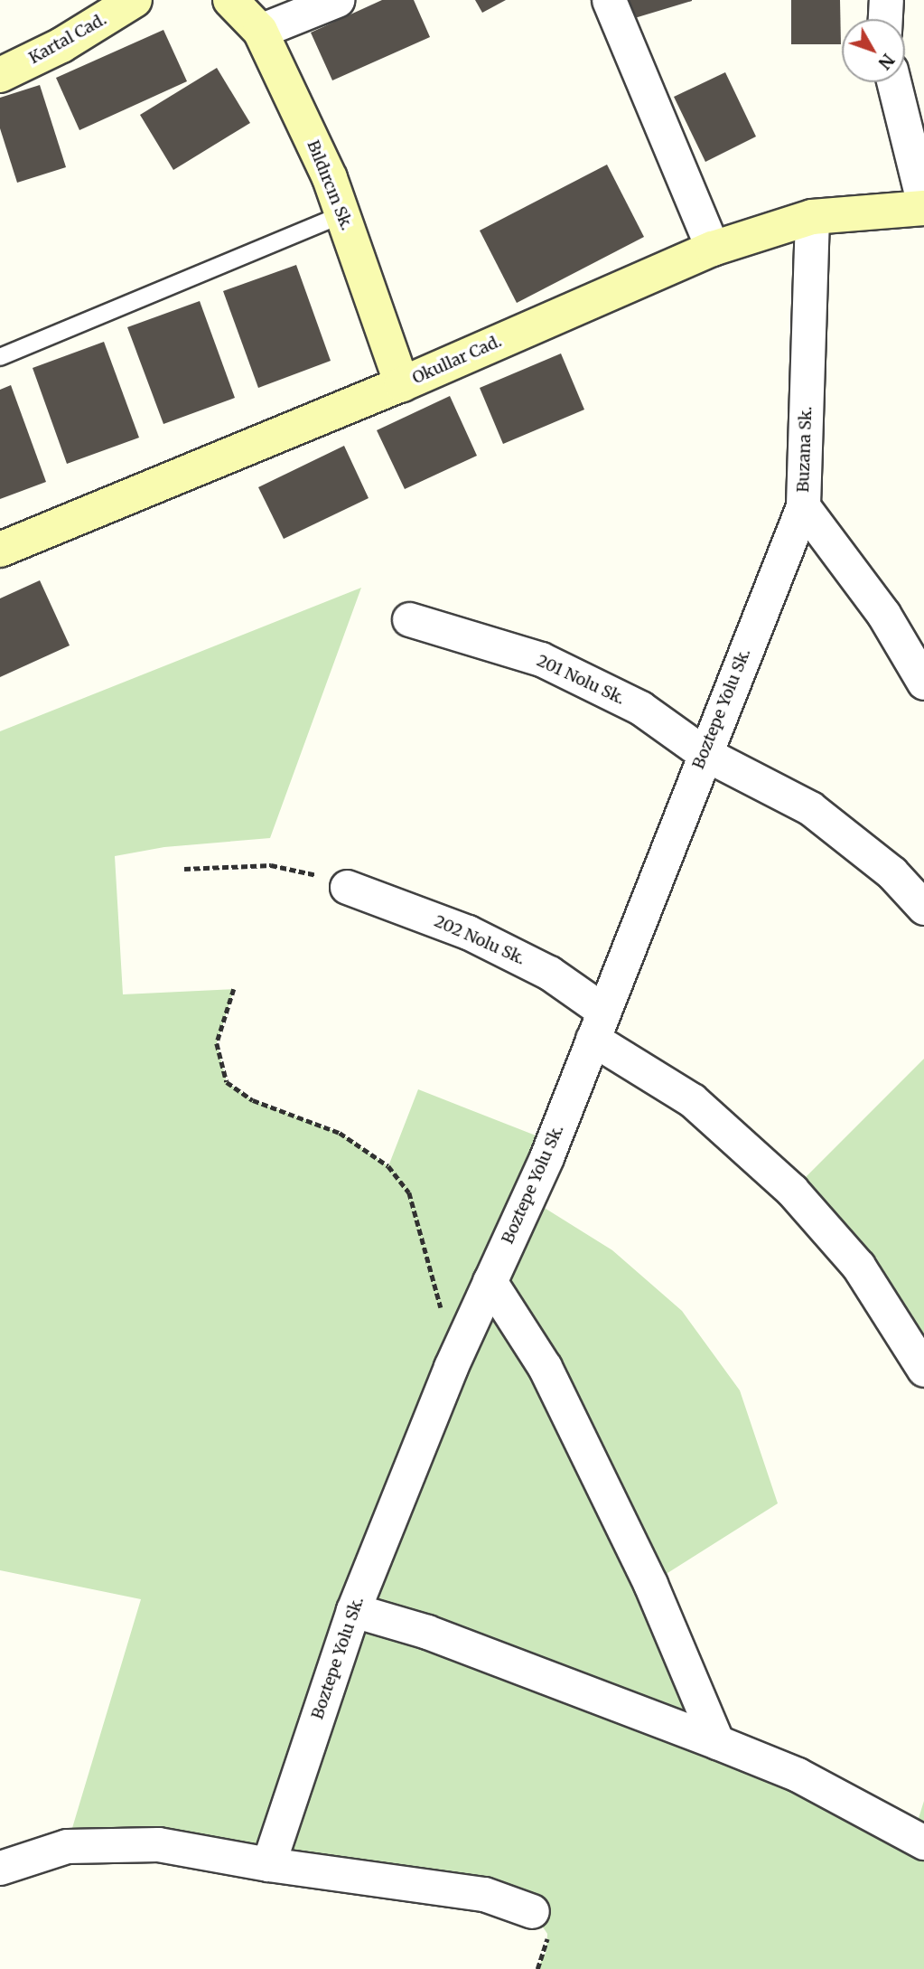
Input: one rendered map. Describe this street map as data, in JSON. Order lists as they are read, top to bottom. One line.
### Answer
{"streets":{"main road":["Kartal Cad.","Bıldırcın Sk.","Okullar Cad."],"street":["Buzana Sk.","201 Nolu Sk.","Boztepe Yolu Sk.","202 Nolu Sk."]},"crossings":[["Bıldırcın Sk.","Okullar Cad."],["Okullar Cad.","Buzana Sk."],["Buzana Sk.","Boztepe Yolu Sk."],["201 Nolu Sk.","Boztepe Yolu Sk."],["Boztepe Yolu Sk.","202 Nolu Sk."]],"north":"bottom right"}
